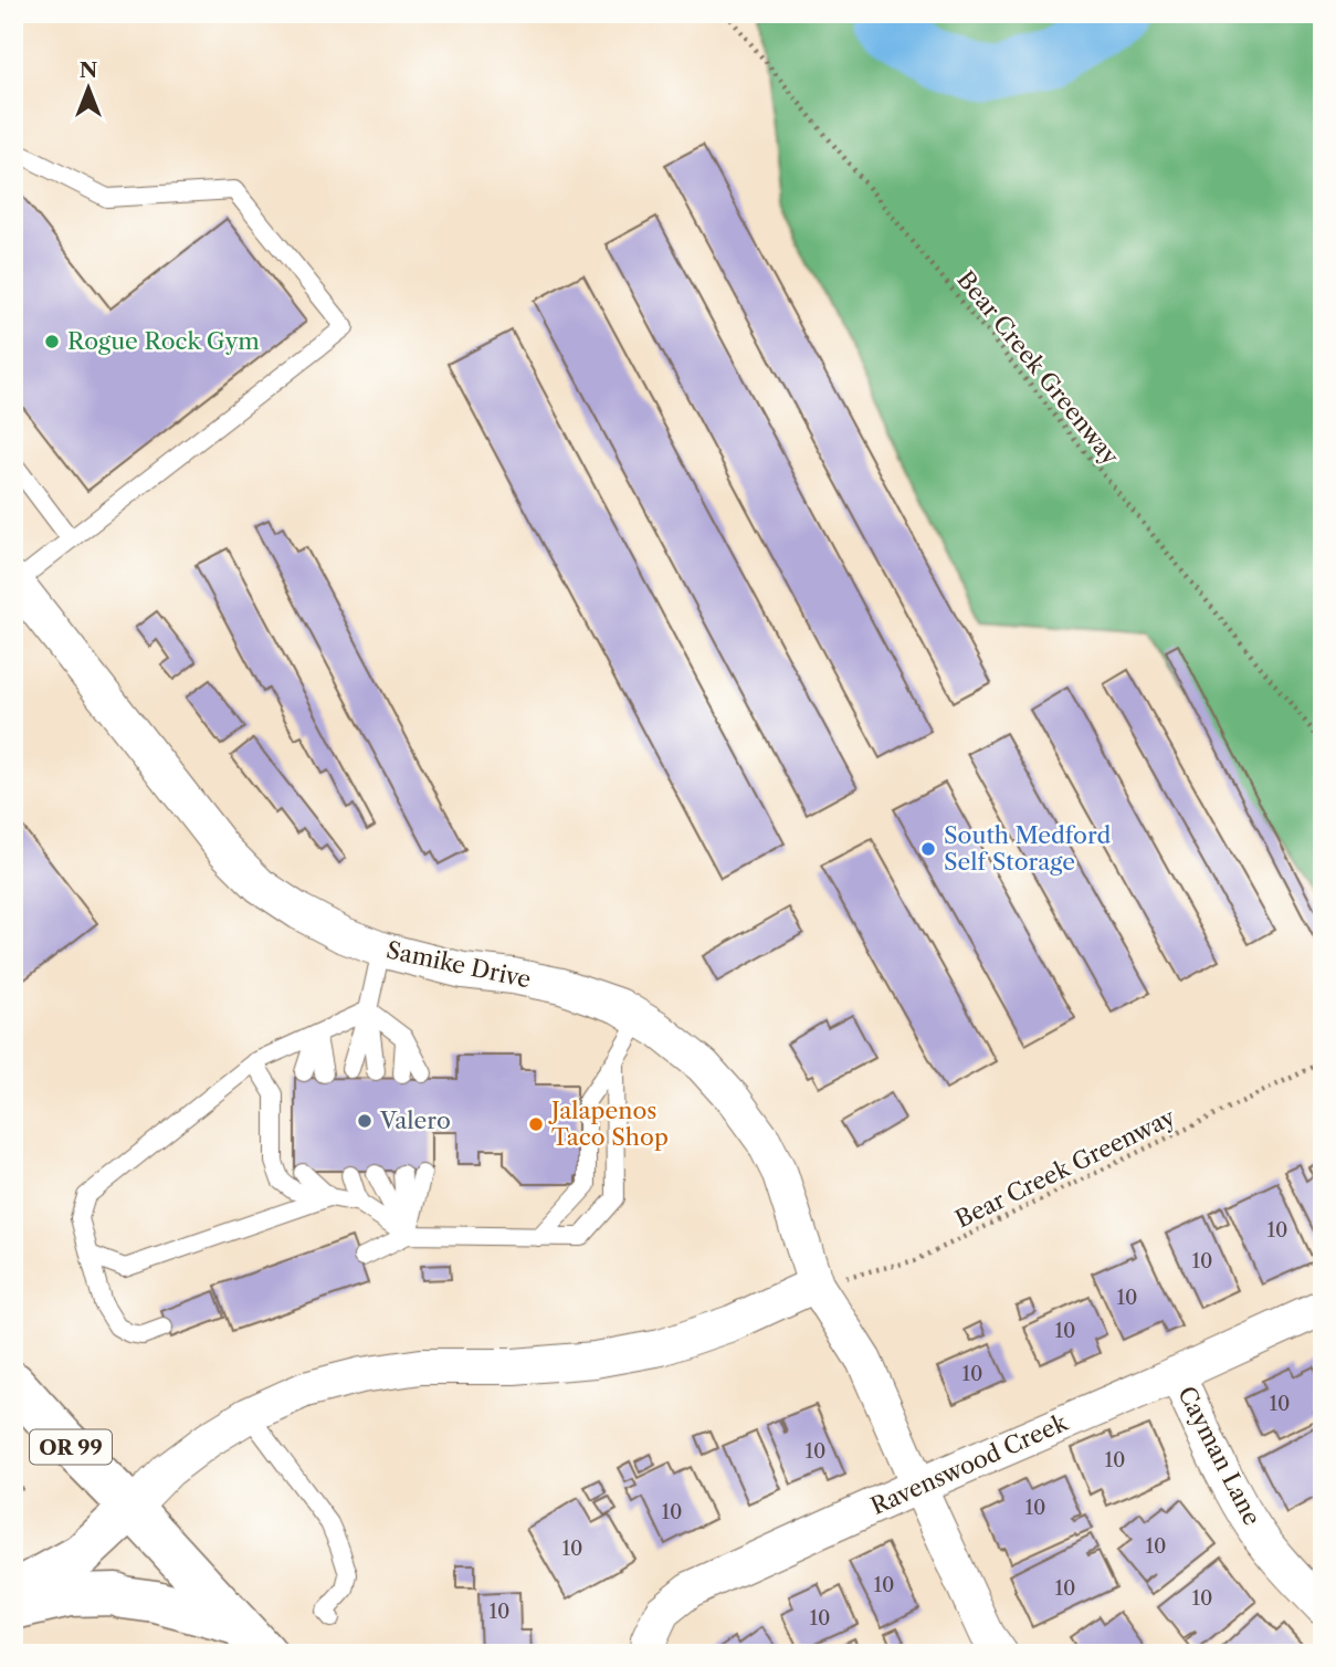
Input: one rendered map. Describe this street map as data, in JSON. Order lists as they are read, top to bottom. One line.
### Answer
{"streets":{"main road":["OR 99"],"street":["Samike Drive","Cayman Lane","Ravenswood Creek"],"path":["Bear Creek Greenway"]},"crossings":[["Bear Creek Greenway","Samike Drive"],["Samike Drive","Ravenswood Creek"],["Cayman Lane","Ravenswood Creek"]],"places":["Rogue Rock Gym","South Medford Self Storage","Valero","Jalapenos Taco Shop"],"house_numbers":["10","10","10","10","10","10","10","10","10","10","10","10","10","10","10","10","10"],"north":"top"}
